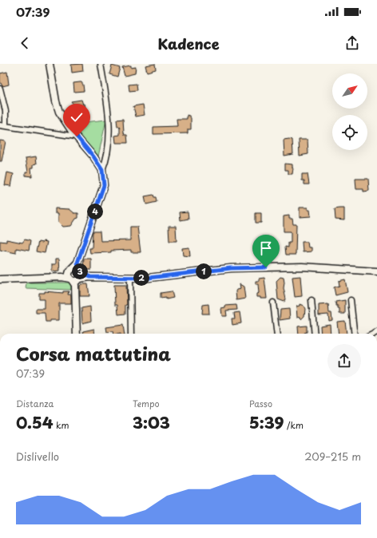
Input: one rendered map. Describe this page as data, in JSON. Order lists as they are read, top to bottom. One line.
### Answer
{"north":"top right","page":{"status":"07:39","header":"Kadence","pins":["4","1","3","2"],"heading":["Corsa mattutina","07:39"],"stats":[["Distanza","0.54 km"],["Tempo","3:03"],["Passo","5:39 /km"]],"chart":["Dislivello","209–215 m"]}}
